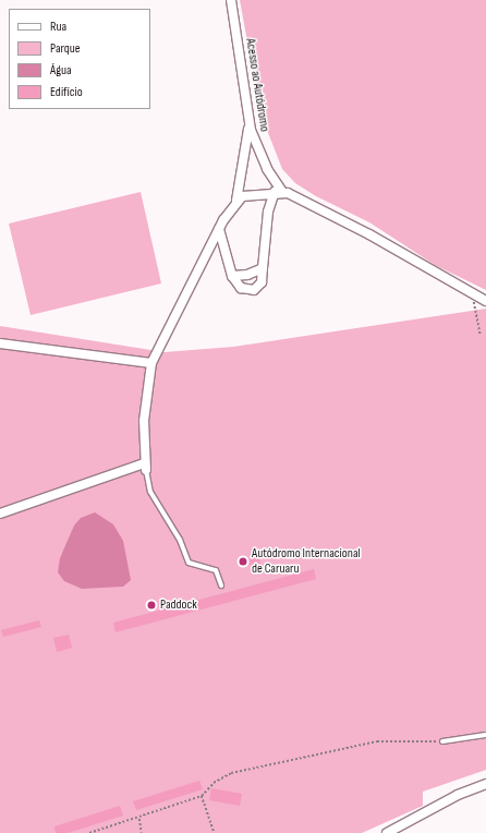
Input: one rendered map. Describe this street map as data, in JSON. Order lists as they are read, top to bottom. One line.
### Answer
{"streets":{"street":["Acesso ao Autódromo"]},"places":["Autódromo Internacional de Caruaru","Paddock"],"legend":["Rua","Parque","Água","Edifício"]}
